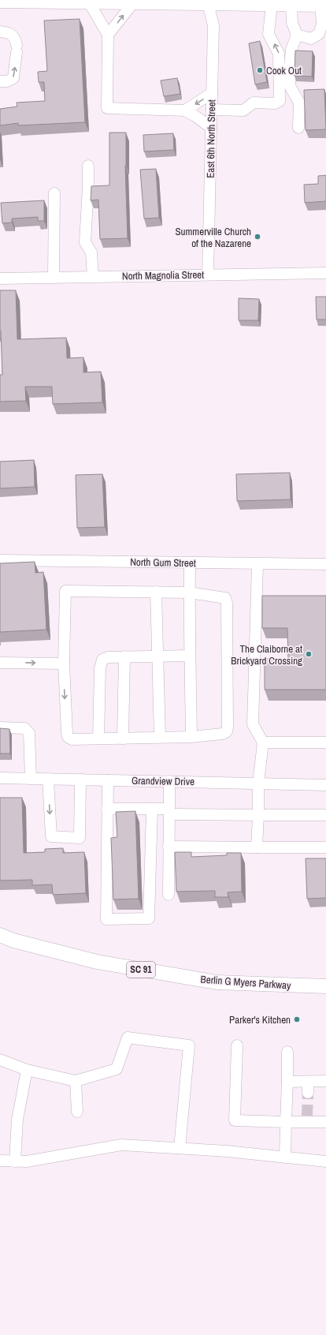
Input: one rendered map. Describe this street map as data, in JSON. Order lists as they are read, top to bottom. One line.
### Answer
{"streets":{"main road":["SC 91","Berlin G Myers Parkway"],"street":["East 6th North Street","North Magnolia Street","North Gum Street","Grandview Drive"]},"crossings":[["East 6th North Street","North Magnolia Street"]],"places":["Cook Out","Summerville Church of the Nazarene","The Claiborne at Brickyard Crossing","Parker's Kitchen"]}
